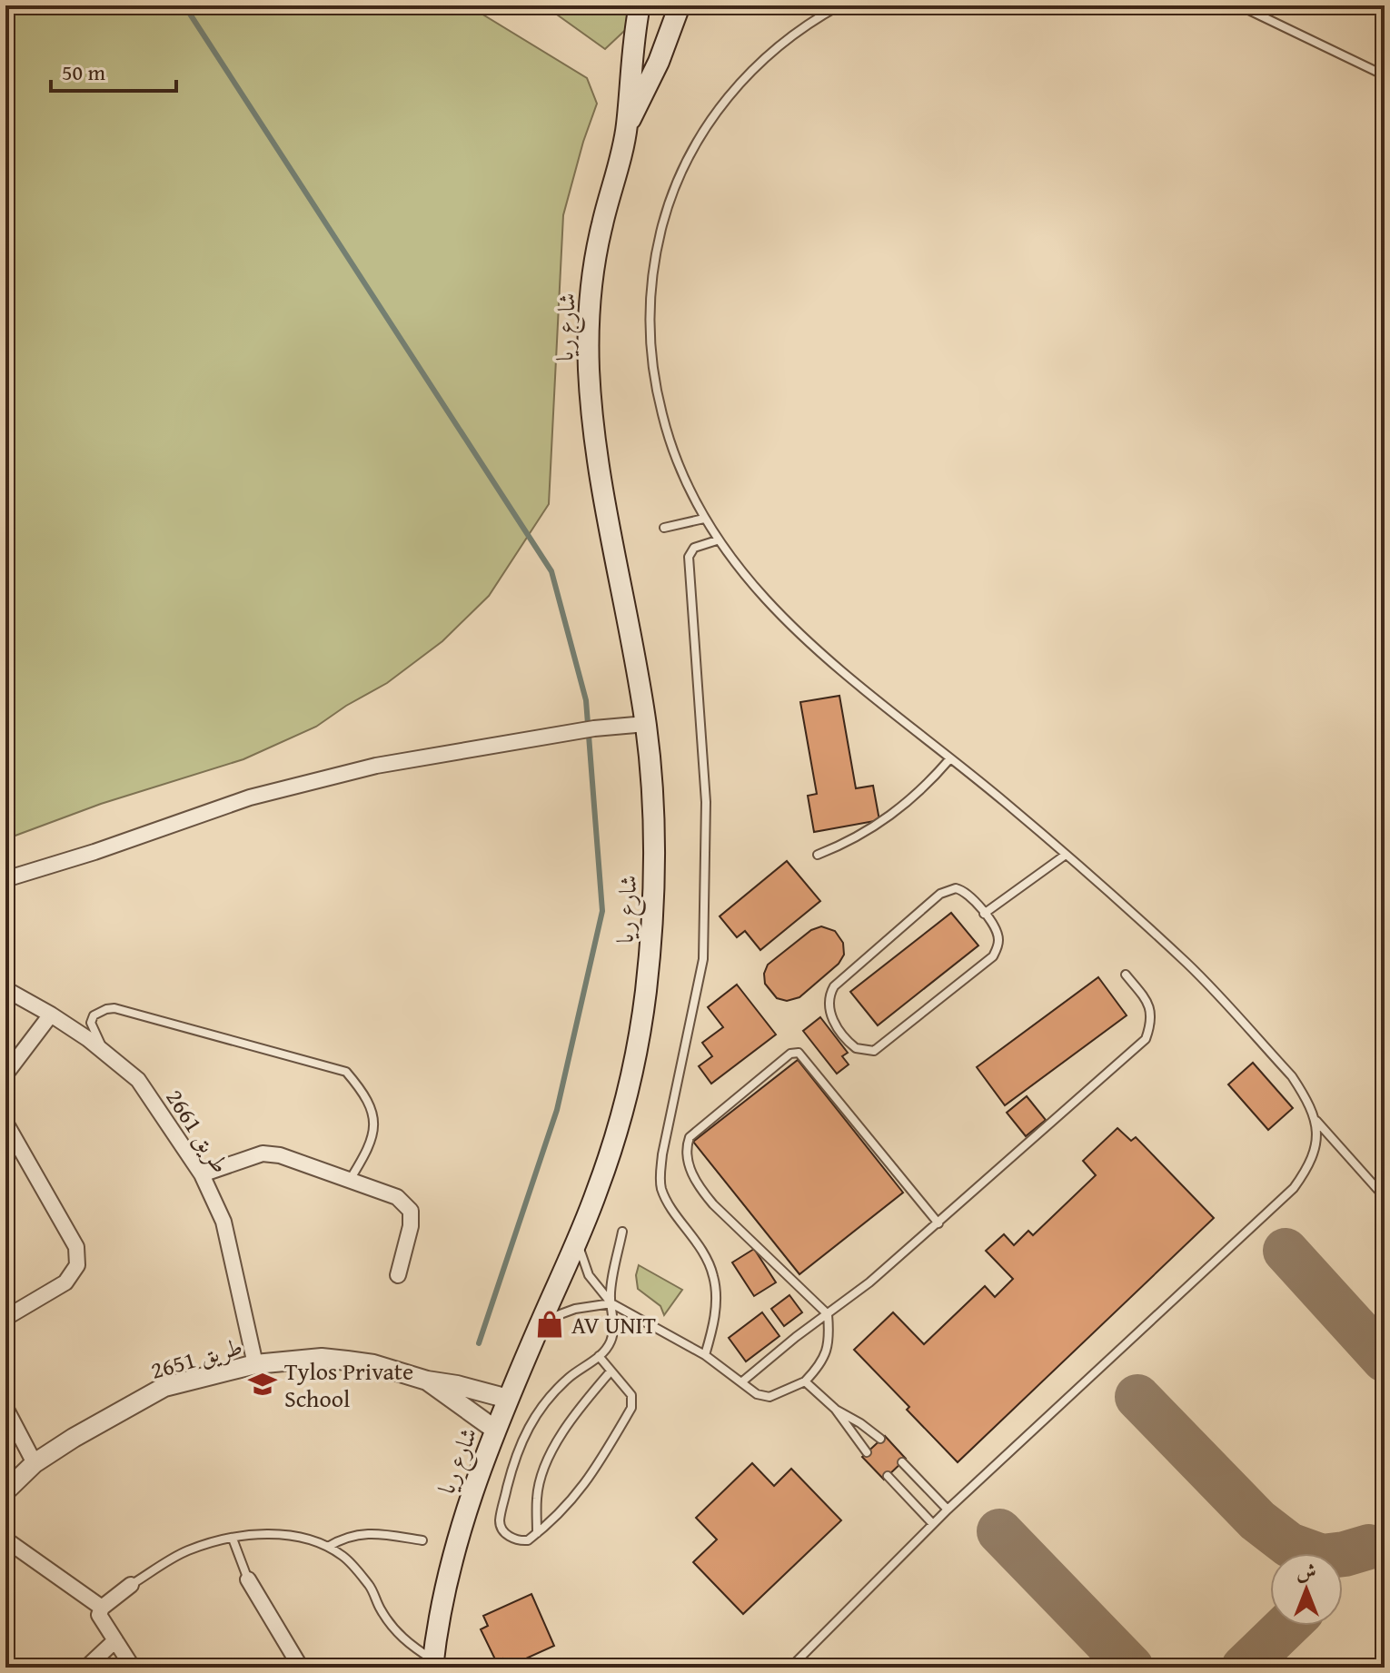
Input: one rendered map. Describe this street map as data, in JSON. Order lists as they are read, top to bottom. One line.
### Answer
{"streets":{"main road":["شارع ريا"],"street":["طريق 2661","طريق 2651"]},"crossings":[["شارع ريا","طريق 2651"],["طريق 2661","طريق 2651"]],"places":{"shop":["AV UNIT"],"school or university":["Tylos Private School"]},"scale_bar":"50 m","north":"top"}
